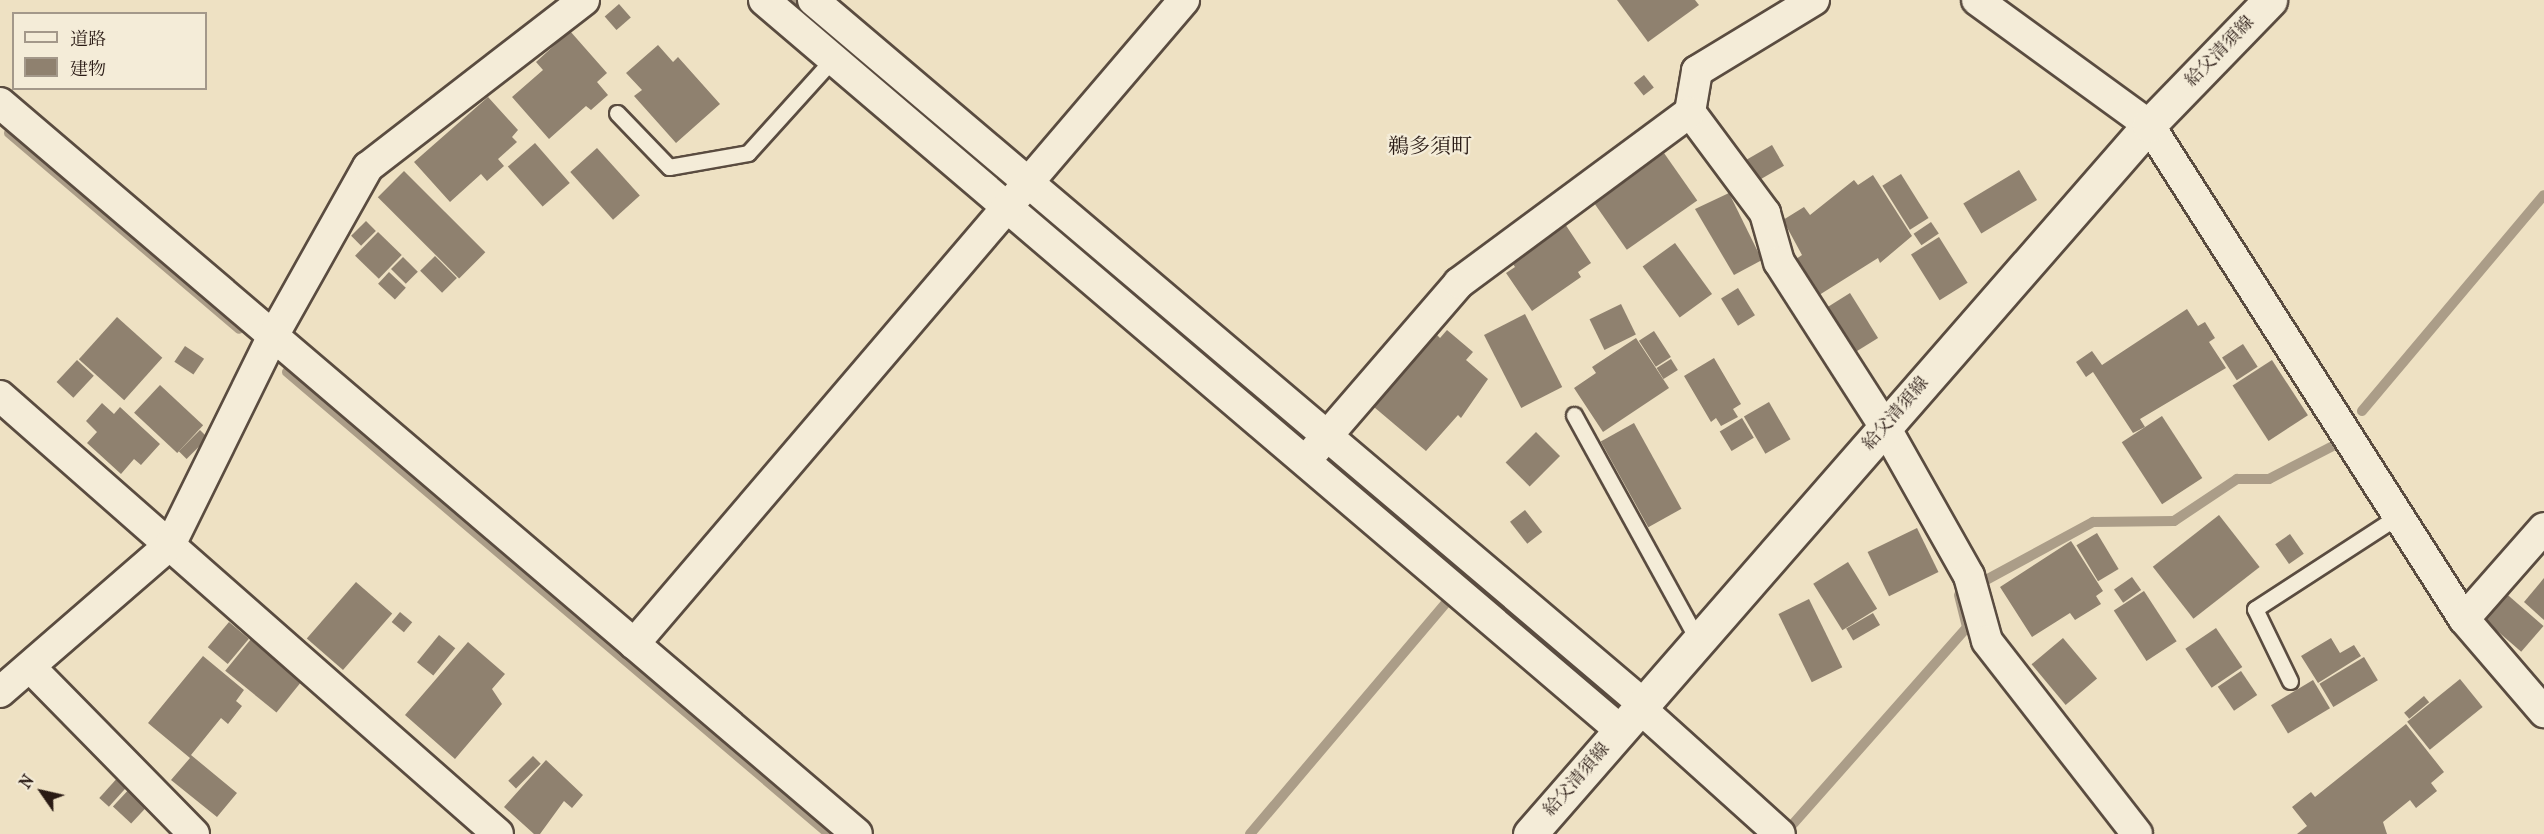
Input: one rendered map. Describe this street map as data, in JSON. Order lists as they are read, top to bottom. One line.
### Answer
{"streets":{"main road":["給父清須線"]},"districts":["鵜多須町"],"legend":["道路","建物"],"north":"top left"}
